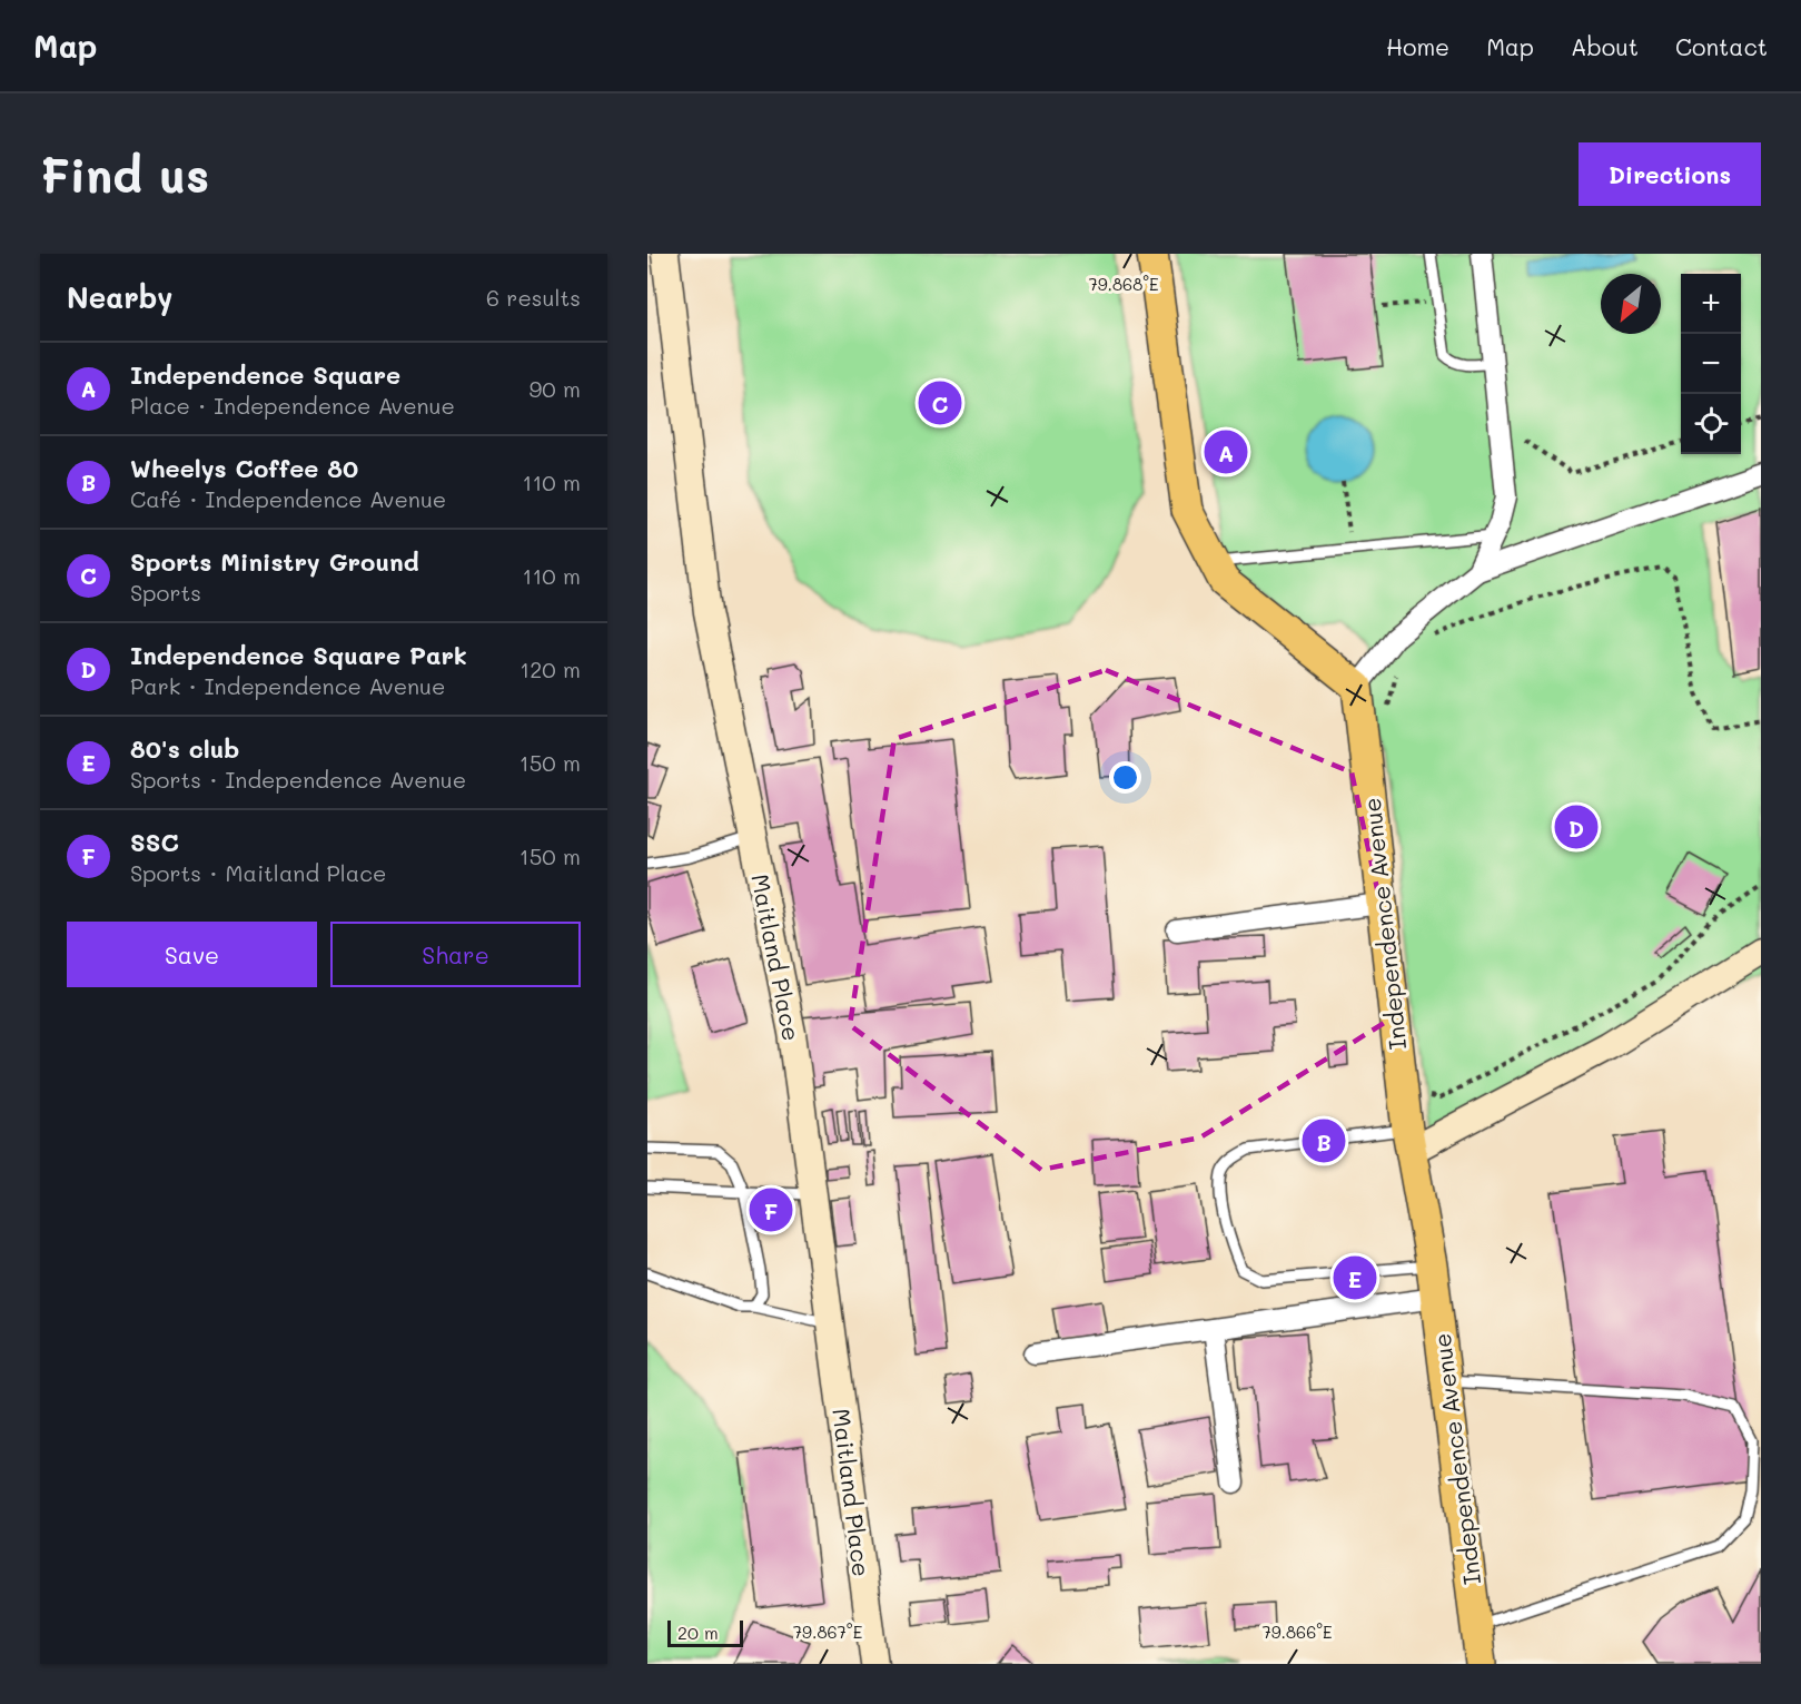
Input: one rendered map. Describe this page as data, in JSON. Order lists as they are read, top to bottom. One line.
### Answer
{"streets":{"main road":["Independence Avenue","Maitland Place"]},"scale_bar":"20 m","north":"bottom left","page":{"header":"Map","nav":["Home","Map","About","Contact"],"buttons":["Directions",["Save","Share"]],"title":"Find us","heading":["Nearby","6 results"],"map_buttons":["+","−"],"list":[{"mark":"A","name":"Independence Square","note":"Place · Independence Avenue","value":"90 m"},{"mark":"B","name":"Wheelys Coffee 80","note":"Café · Independence Avenue","value":"110 m"},{"mark":"C","name":"Sports Ministry Ground","note":"Sports","value":"110 m"},{"mark":"D","name":"Independence Square Park","note":"Park · Independence Avenue","value":"120 m"},{"mark":"E","name":"80's club","note":"Sports · Independence Avenue","value":"150 m"},{"mark":"F","name":"SSC","note":"Sports · Maitland Place","value":"150 m"}],"pins":["C","A","D","B","F","E"],"scale":"20 m"},"coordinates":["79.868°E","79.867°E","79.866°E"]}
